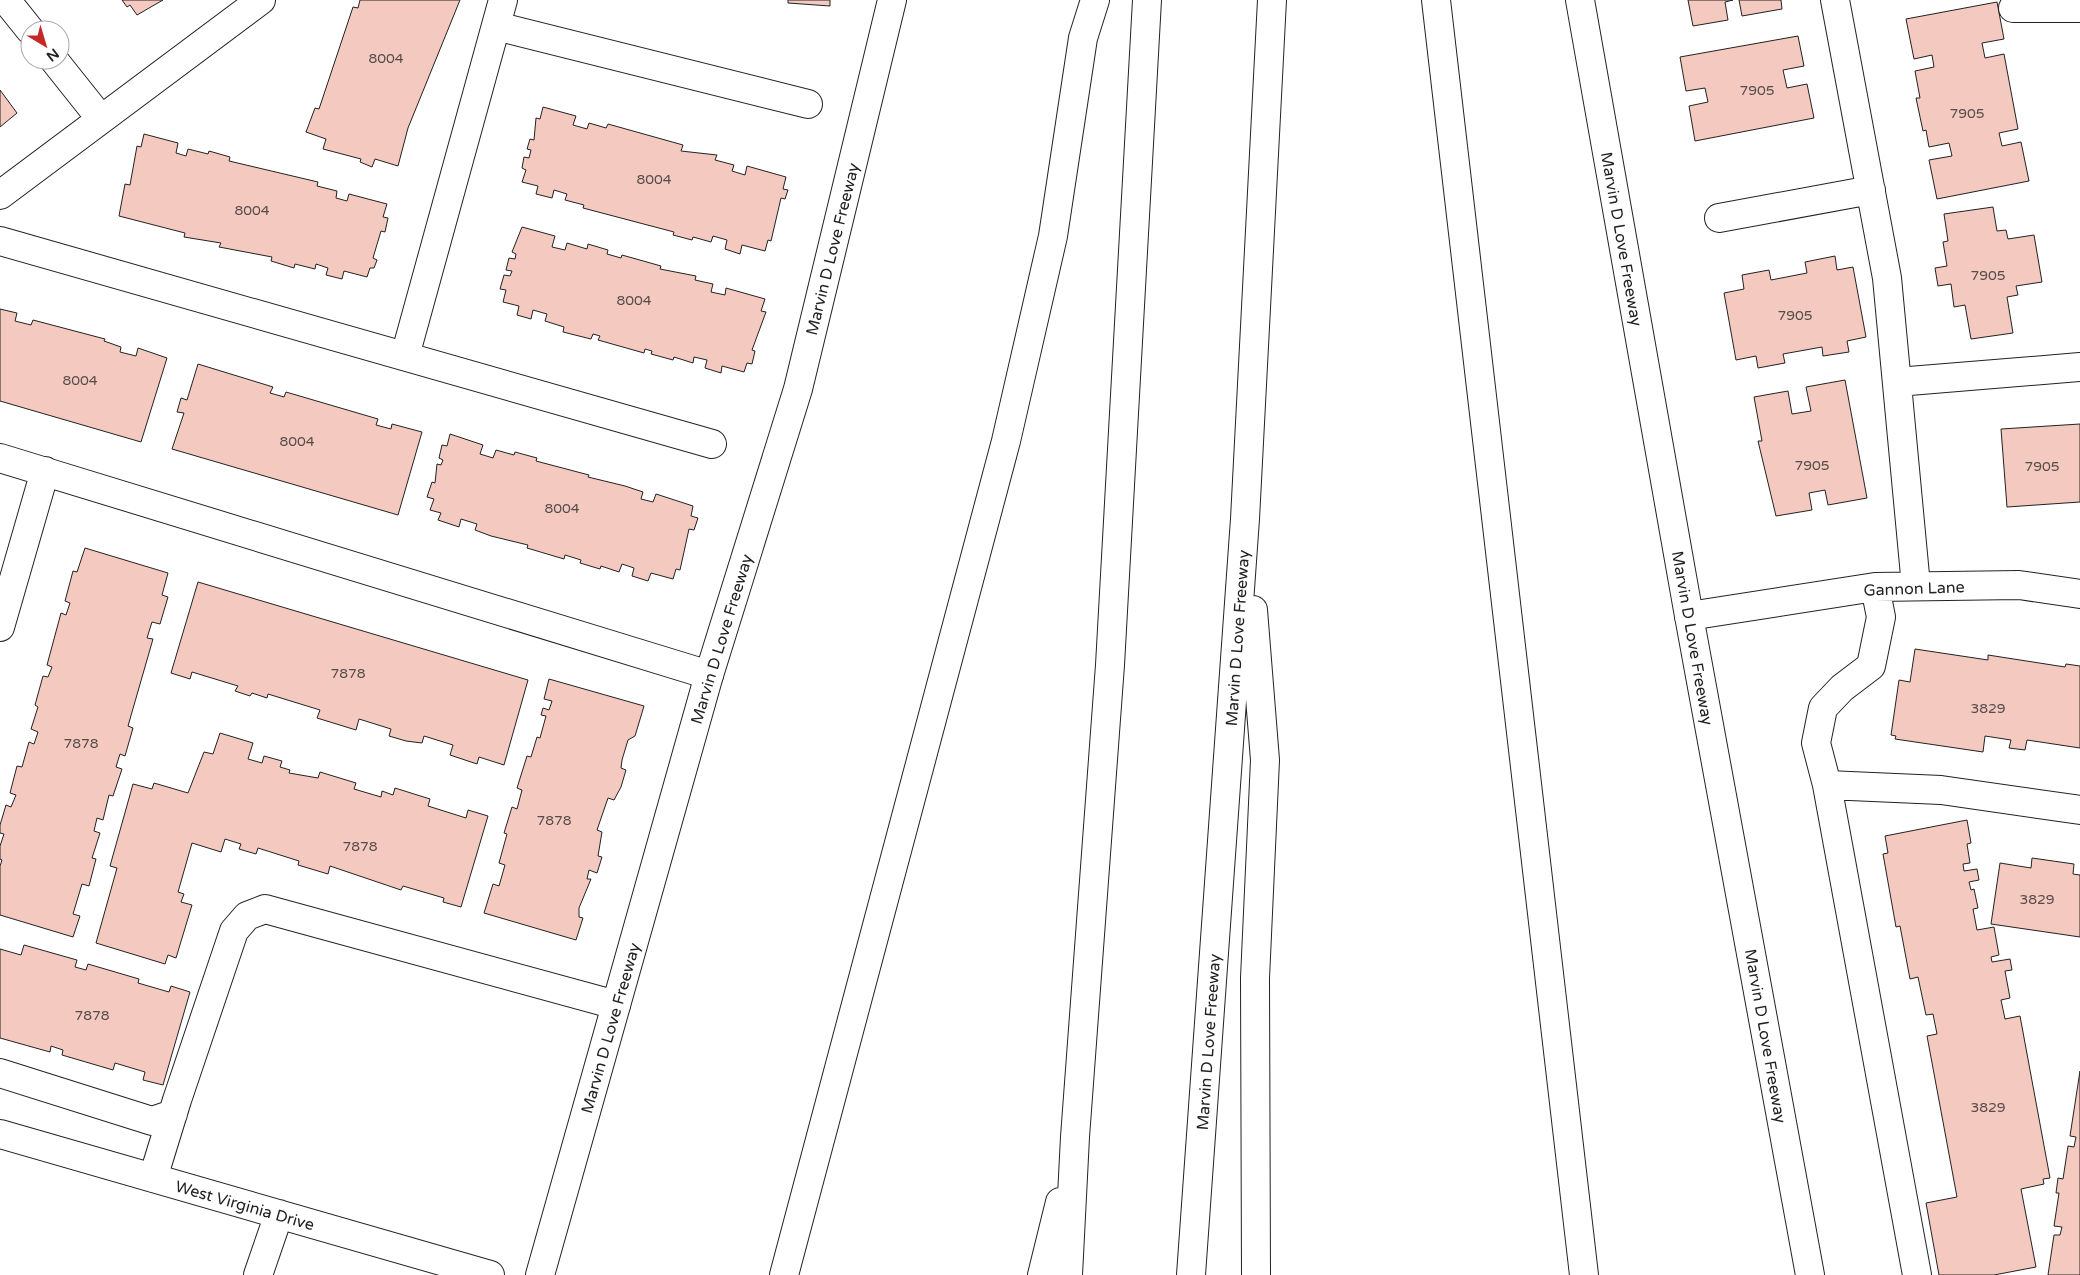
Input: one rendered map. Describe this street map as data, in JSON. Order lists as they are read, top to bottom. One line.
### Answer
{"streets":{"main road":["Marvin D Love Freeway","Gannon Lane","West Virginia Drive"]},"crossings":[["Marvin D Love Freeway","Gannon Lane"]],"house_numbers":["8004","7905","7905","8004","8004","7905","8004","7905","8004","8004","7905","7905","8004","7878","3829","7878","7878","7878","3829","7878","3829"],"north":"bottom right"}
